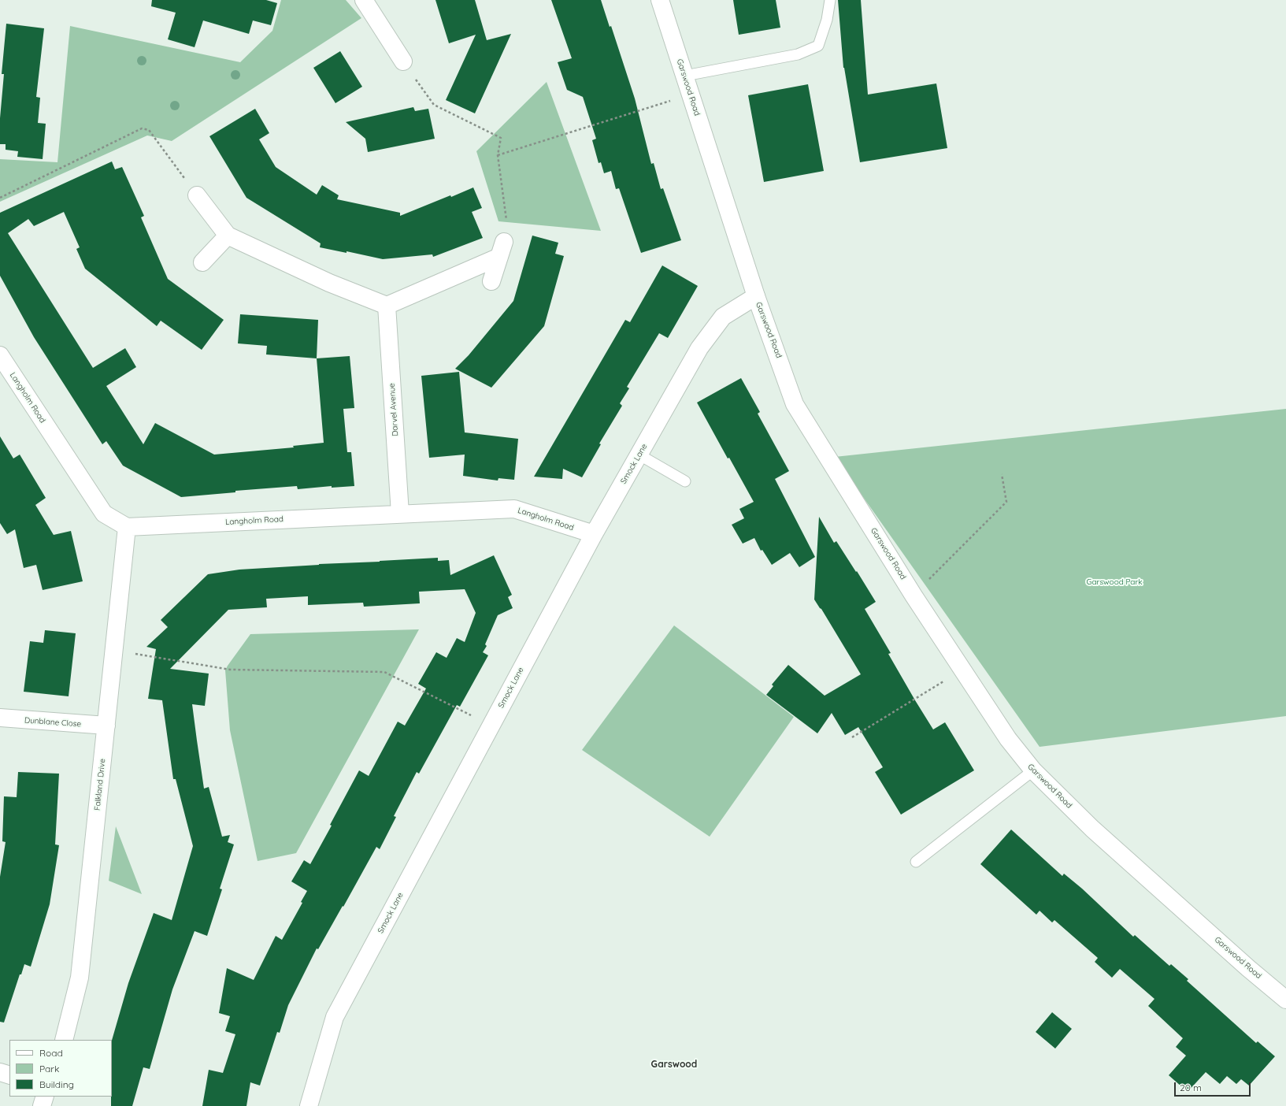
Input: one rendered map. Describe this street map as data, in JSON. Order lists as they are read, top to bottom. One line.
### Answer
{"streets":{"street":["Garswood Road","Langholm Road","Darvel Avenue","Smock Lane","Dunblane Close","Falkland Drive"]},"crossings":[["Garswood Road","Smock Lane"],["Langholm Road","Darvel Avenue"],["Langholm Road","Smock Lane"],["Langholm Road","Falkland Drive"],["Dunblane Close","Falkland Drive"]],"districts":["Garswood"],"parks":["Garswood Park"],"legend":["Road","Park","Building"],"scale_bar":"20 m"}
